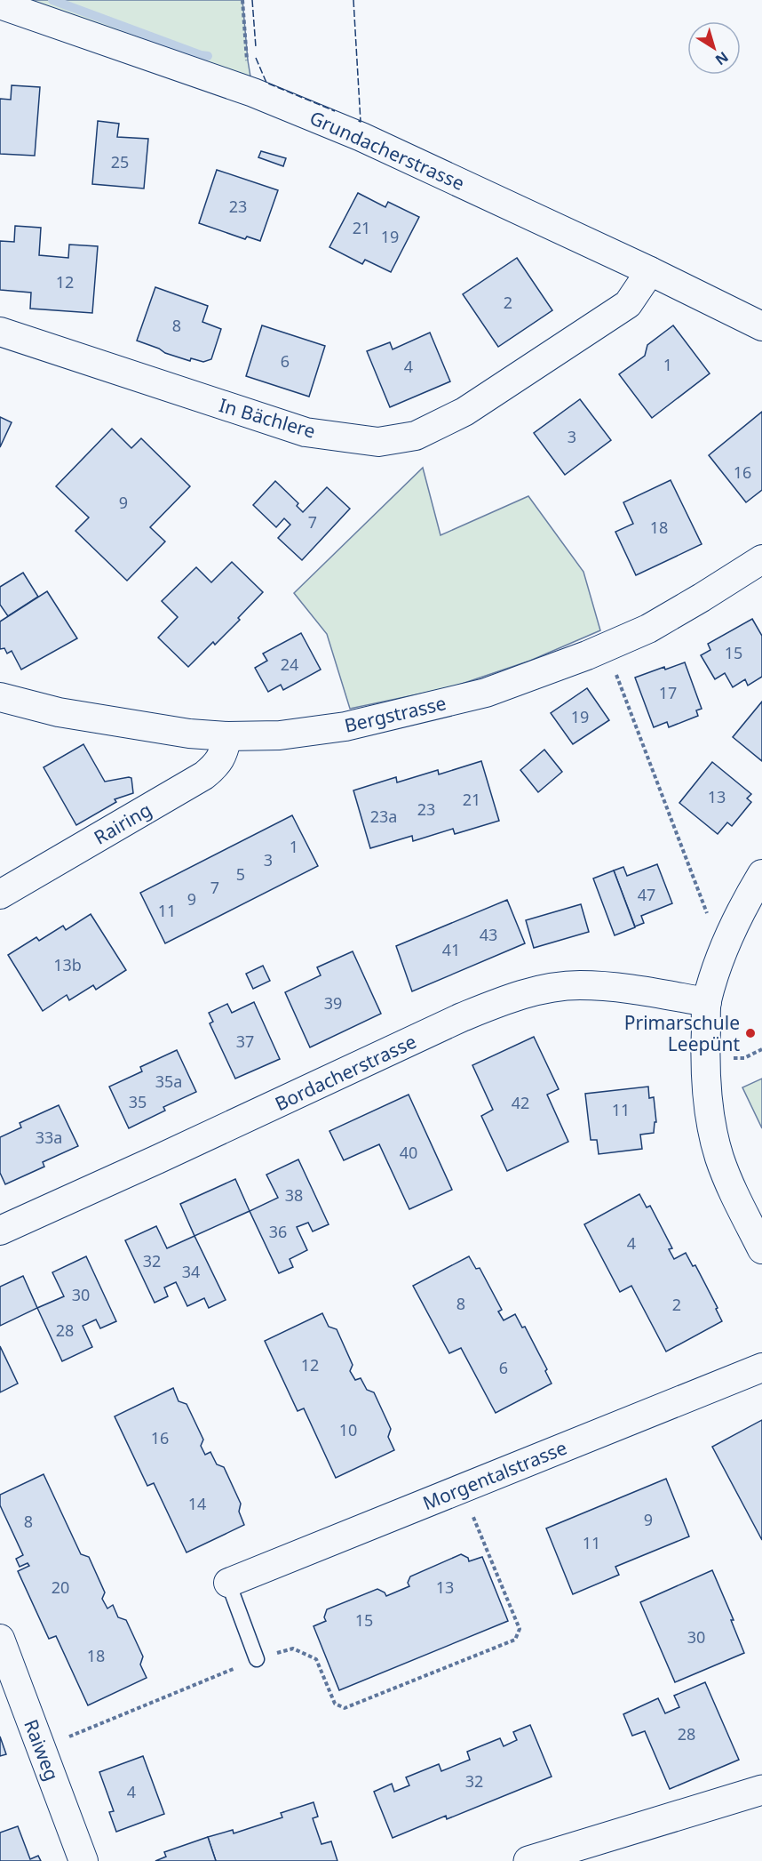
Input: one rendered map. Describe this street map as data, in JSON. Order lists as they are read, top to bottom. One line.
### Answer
{"streets":{"street":["Grundacherstrasse","In Bächlere","Bergstrasse","Rairing","Bordacherstrasse","Morgentalstrasse","Raiweg"]},"crossings":[["Grundacherstrasse","In Bächlere"],["Bergstrasse","Rairing"]],"places":["Primarschule Leepünt"],"house_numbers":["25","23","21","19","12","2","8","6","1","4","3","16","9","7","18","15","24","17","19","13","21","23","23a","1","3","5","7","47","9","11","43","41","13b","39","37","35a","35","42","11","33a","40","38","36","4","32","34","30","8","2","28","12","6","10","16","14","9","8","11","20","13","15","30","18","28","32","4"],"north":"bottom right"}
